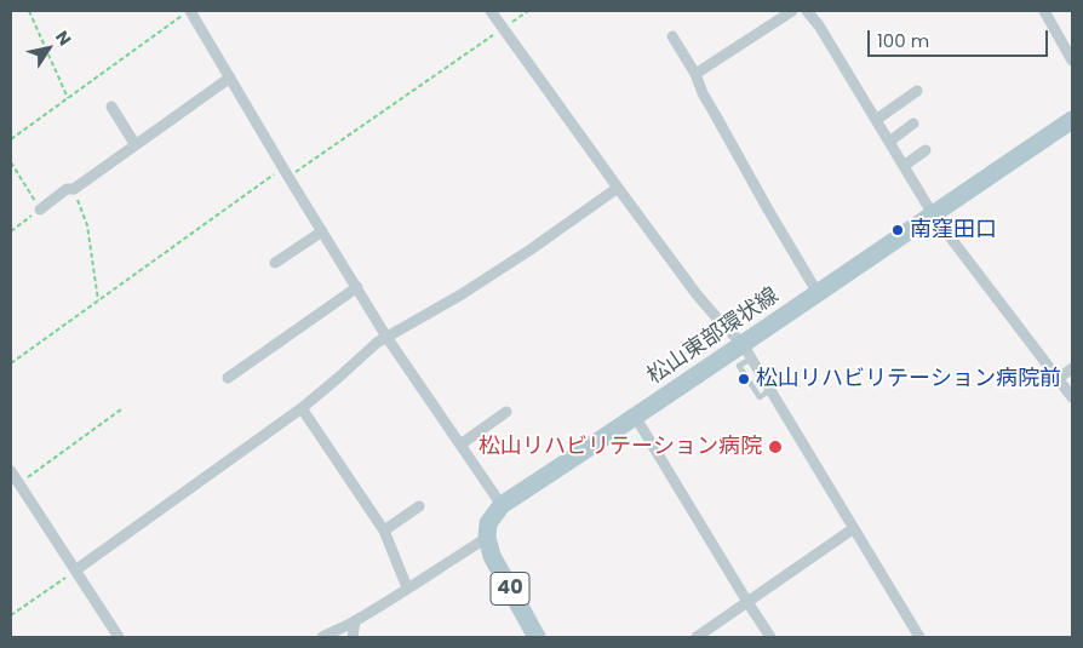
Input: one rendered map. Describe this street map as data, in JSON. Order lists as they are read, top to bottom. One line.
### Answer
{"streets":{"main road":["松山東部環状線","40"]},"crossings":[["松山東部環状線","40"]],"places":["南窪田口","松山リハビリテーション病院前","松山リハビリテーション病院"],"scale_bar":"100 m","north":"top right"}
